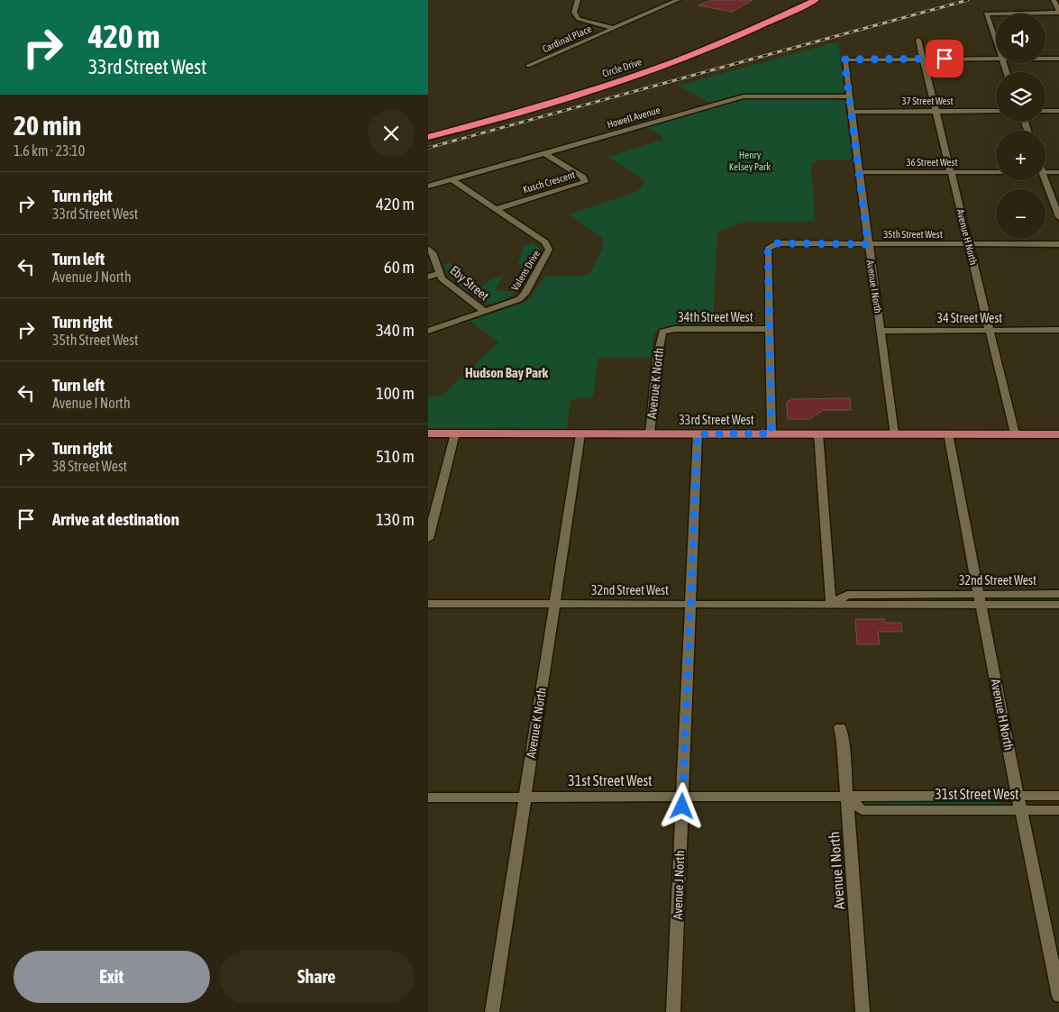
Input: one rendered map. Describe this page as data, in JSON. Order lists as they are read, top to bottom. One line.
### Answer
{"streets":{"highway":["Circle Drive"],"main road":["33rd Street West"],"street":["Cardinal Place","37 Street West","Howell Avenue","36 Street West","Kusch Crescent","35th Street West","Avenue H North","Valens Drive","Eby Street","Avenue I North","34th Street West","34 Street West","Avenue K North","32nd Street West","31st Street West","Avenue J North"]},"crossings":[["37 Street West","Avenue H North"],["37 Street West","Avenue I North"],["Howell Avenue","Kusch Crescent"],["Howell Avenue","Valens Drive"],["Howell Avenue","Avenue I North"],["36 Street West","Avenue H North"],["36 Street West","Avenue I North"],["Kusch Crescent","Valens Drive"],["35th Street West","Avenue H North"],["35th Street West","Avenue I North"],["35th Street West","34th Street West"],["Avenue H North","Avenue I North"],["Avenue H North","34 Street West"],["Avenue H North","33rd Street West"],["Avenue H North","32nd Street West"],["Avenue H North","31st Street West"],["Valens Drive","Eby Street"],["Avenue I North","34 Street West"],["Avenue I North","33rd Street West"],["Avenue I North","31st Street West"],["34th Street West","Avenue K North"],["Avenue K North","33rd Street West"],["Avenue K North","32nd Street West"],["Avenue K North","31st Street West"],["33rd Street West","Avenue J North"],["32nd Street West","Avenue J North"],["31st Street West","Avenue J North"]],"districts":["Hudson Bay Park"],"parks":["Henry Kelsey Park"],"page":{"turn":["420 m","33rd Street West"],"map_buttons":["+","−"],"heading":["20 min","1.6 km · 23:10"],"list":[{"name":"Turn right","note":"33rd Street West","value":"420 m"},{"name":"Turn left","note":"Avenue J North","value":"60 m"},{"name":"Turn right","note":"35th Street West","value":"340 m"},{"name":"Turn left","note":"Avenue I North","value":"100 m"},{"name":"Turn right","note":"38 Street West","value":"510 m"},{"name":"Arrive at destination","value":"130 m"}],"buttons":["Exit","Share"]}}
